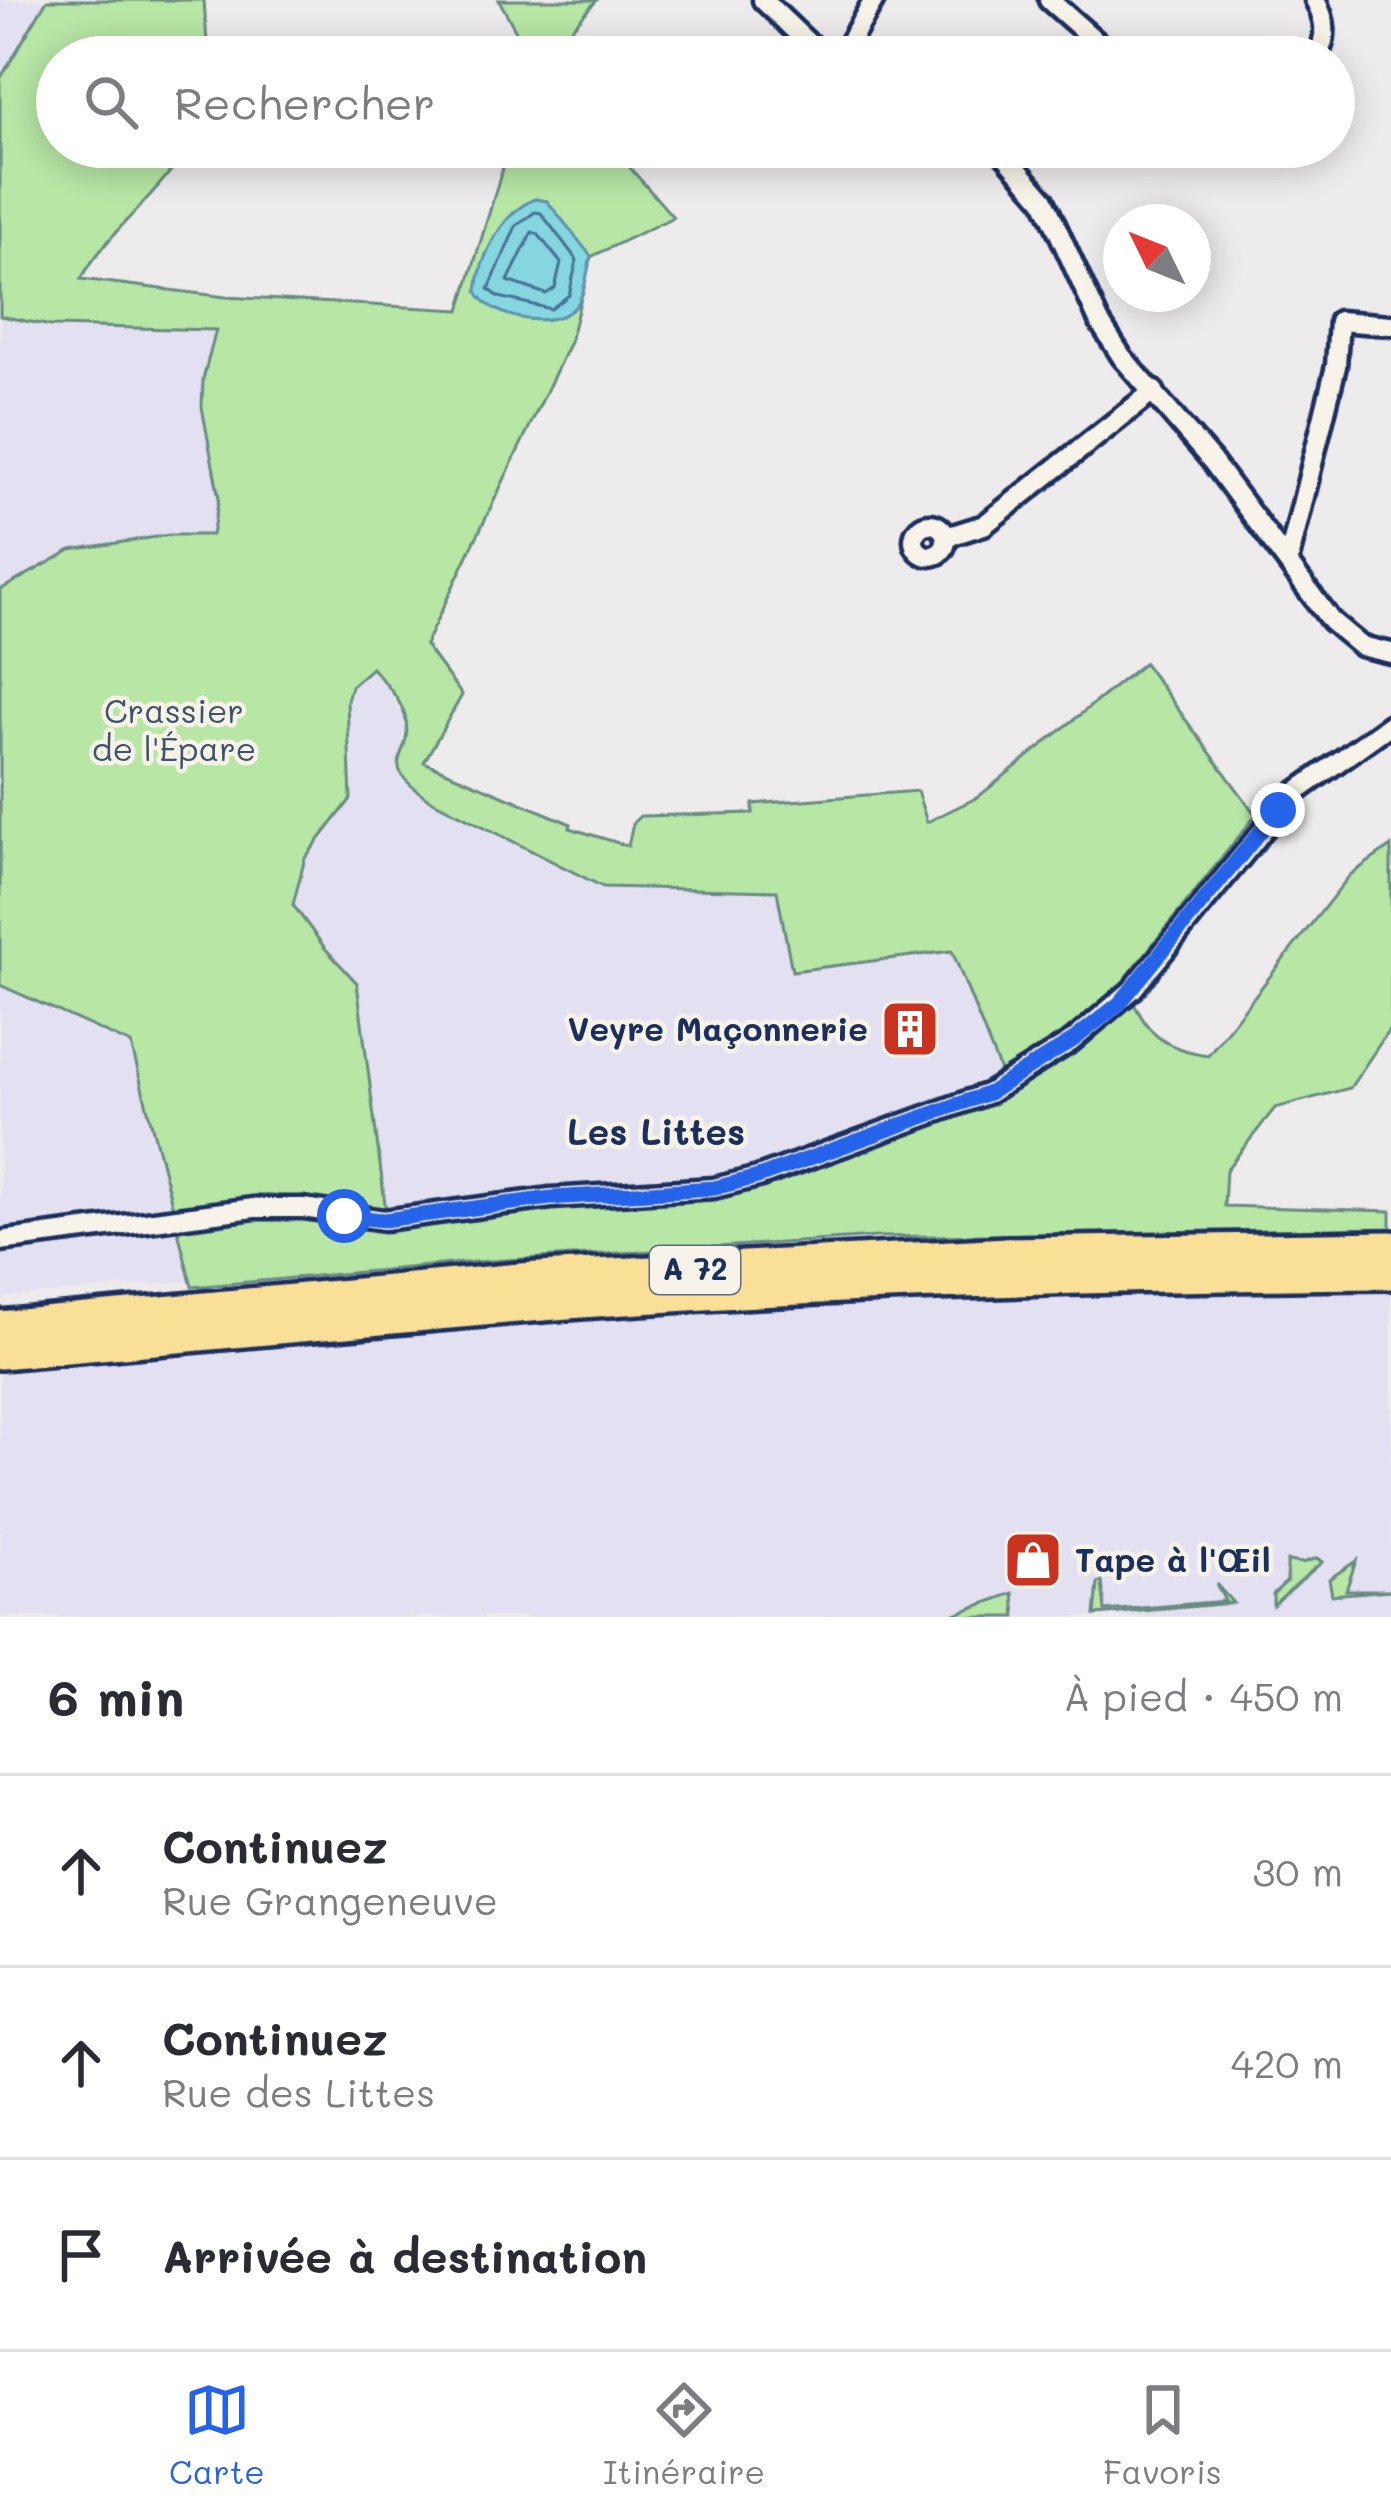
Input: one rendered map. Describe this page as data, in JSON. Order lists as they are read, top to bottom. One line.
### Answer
{"streets":{"highway":["A 72"]},"districts":["Les Littes"],"parks":["Crassier de l'Épare"],"places":{"building":["Veyre Maçonnerie"],"shop":["Tape à l'Œil"]},"north":"top left","page":{"search":"Rechercher","heading":["6 min","À pied · 450 m"],"list":[["Continuez","Rue Grangeneuve","30 m"],["Continuez","Rue des Littes","420 m"],"Arrivée à destination"],"nav":["Carte","Itinéraire","Favoris"]}}
